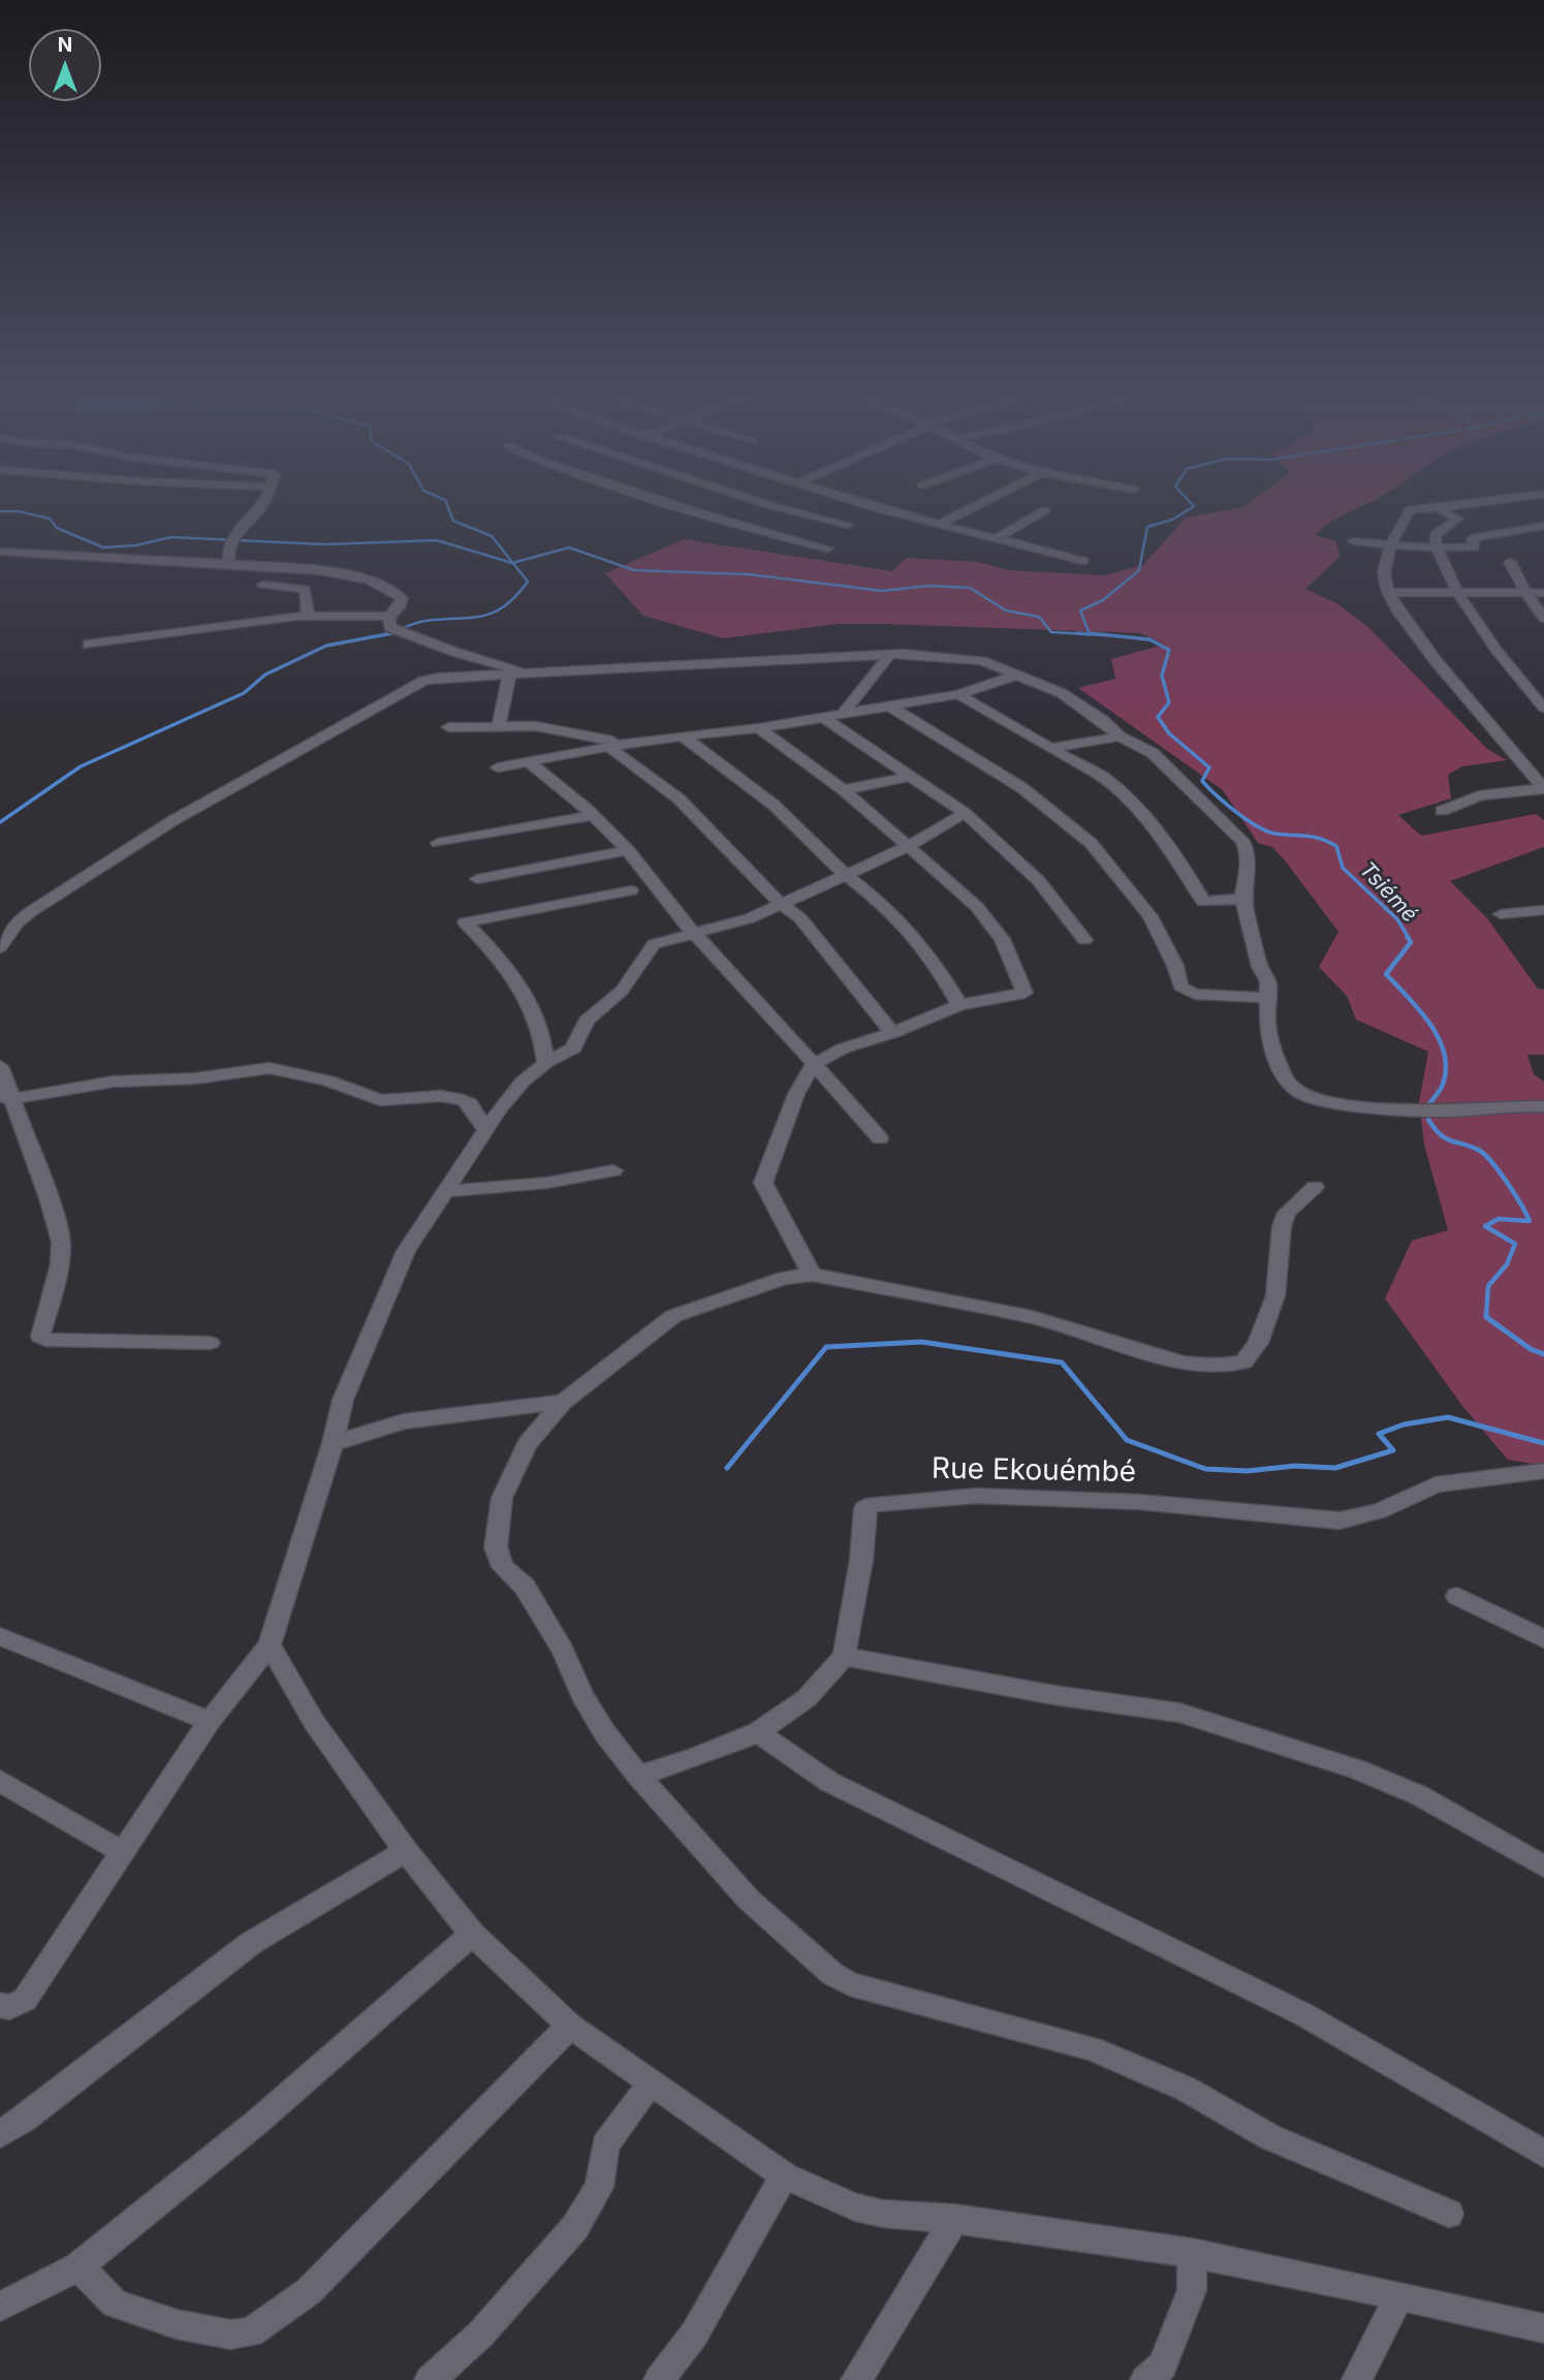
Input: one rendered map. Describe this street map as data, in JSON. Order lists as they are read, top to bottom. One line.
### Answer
{"streets":{"street":["Rue Ekouémbé"]},"water":["Tsiémé"],"north":"top"}
